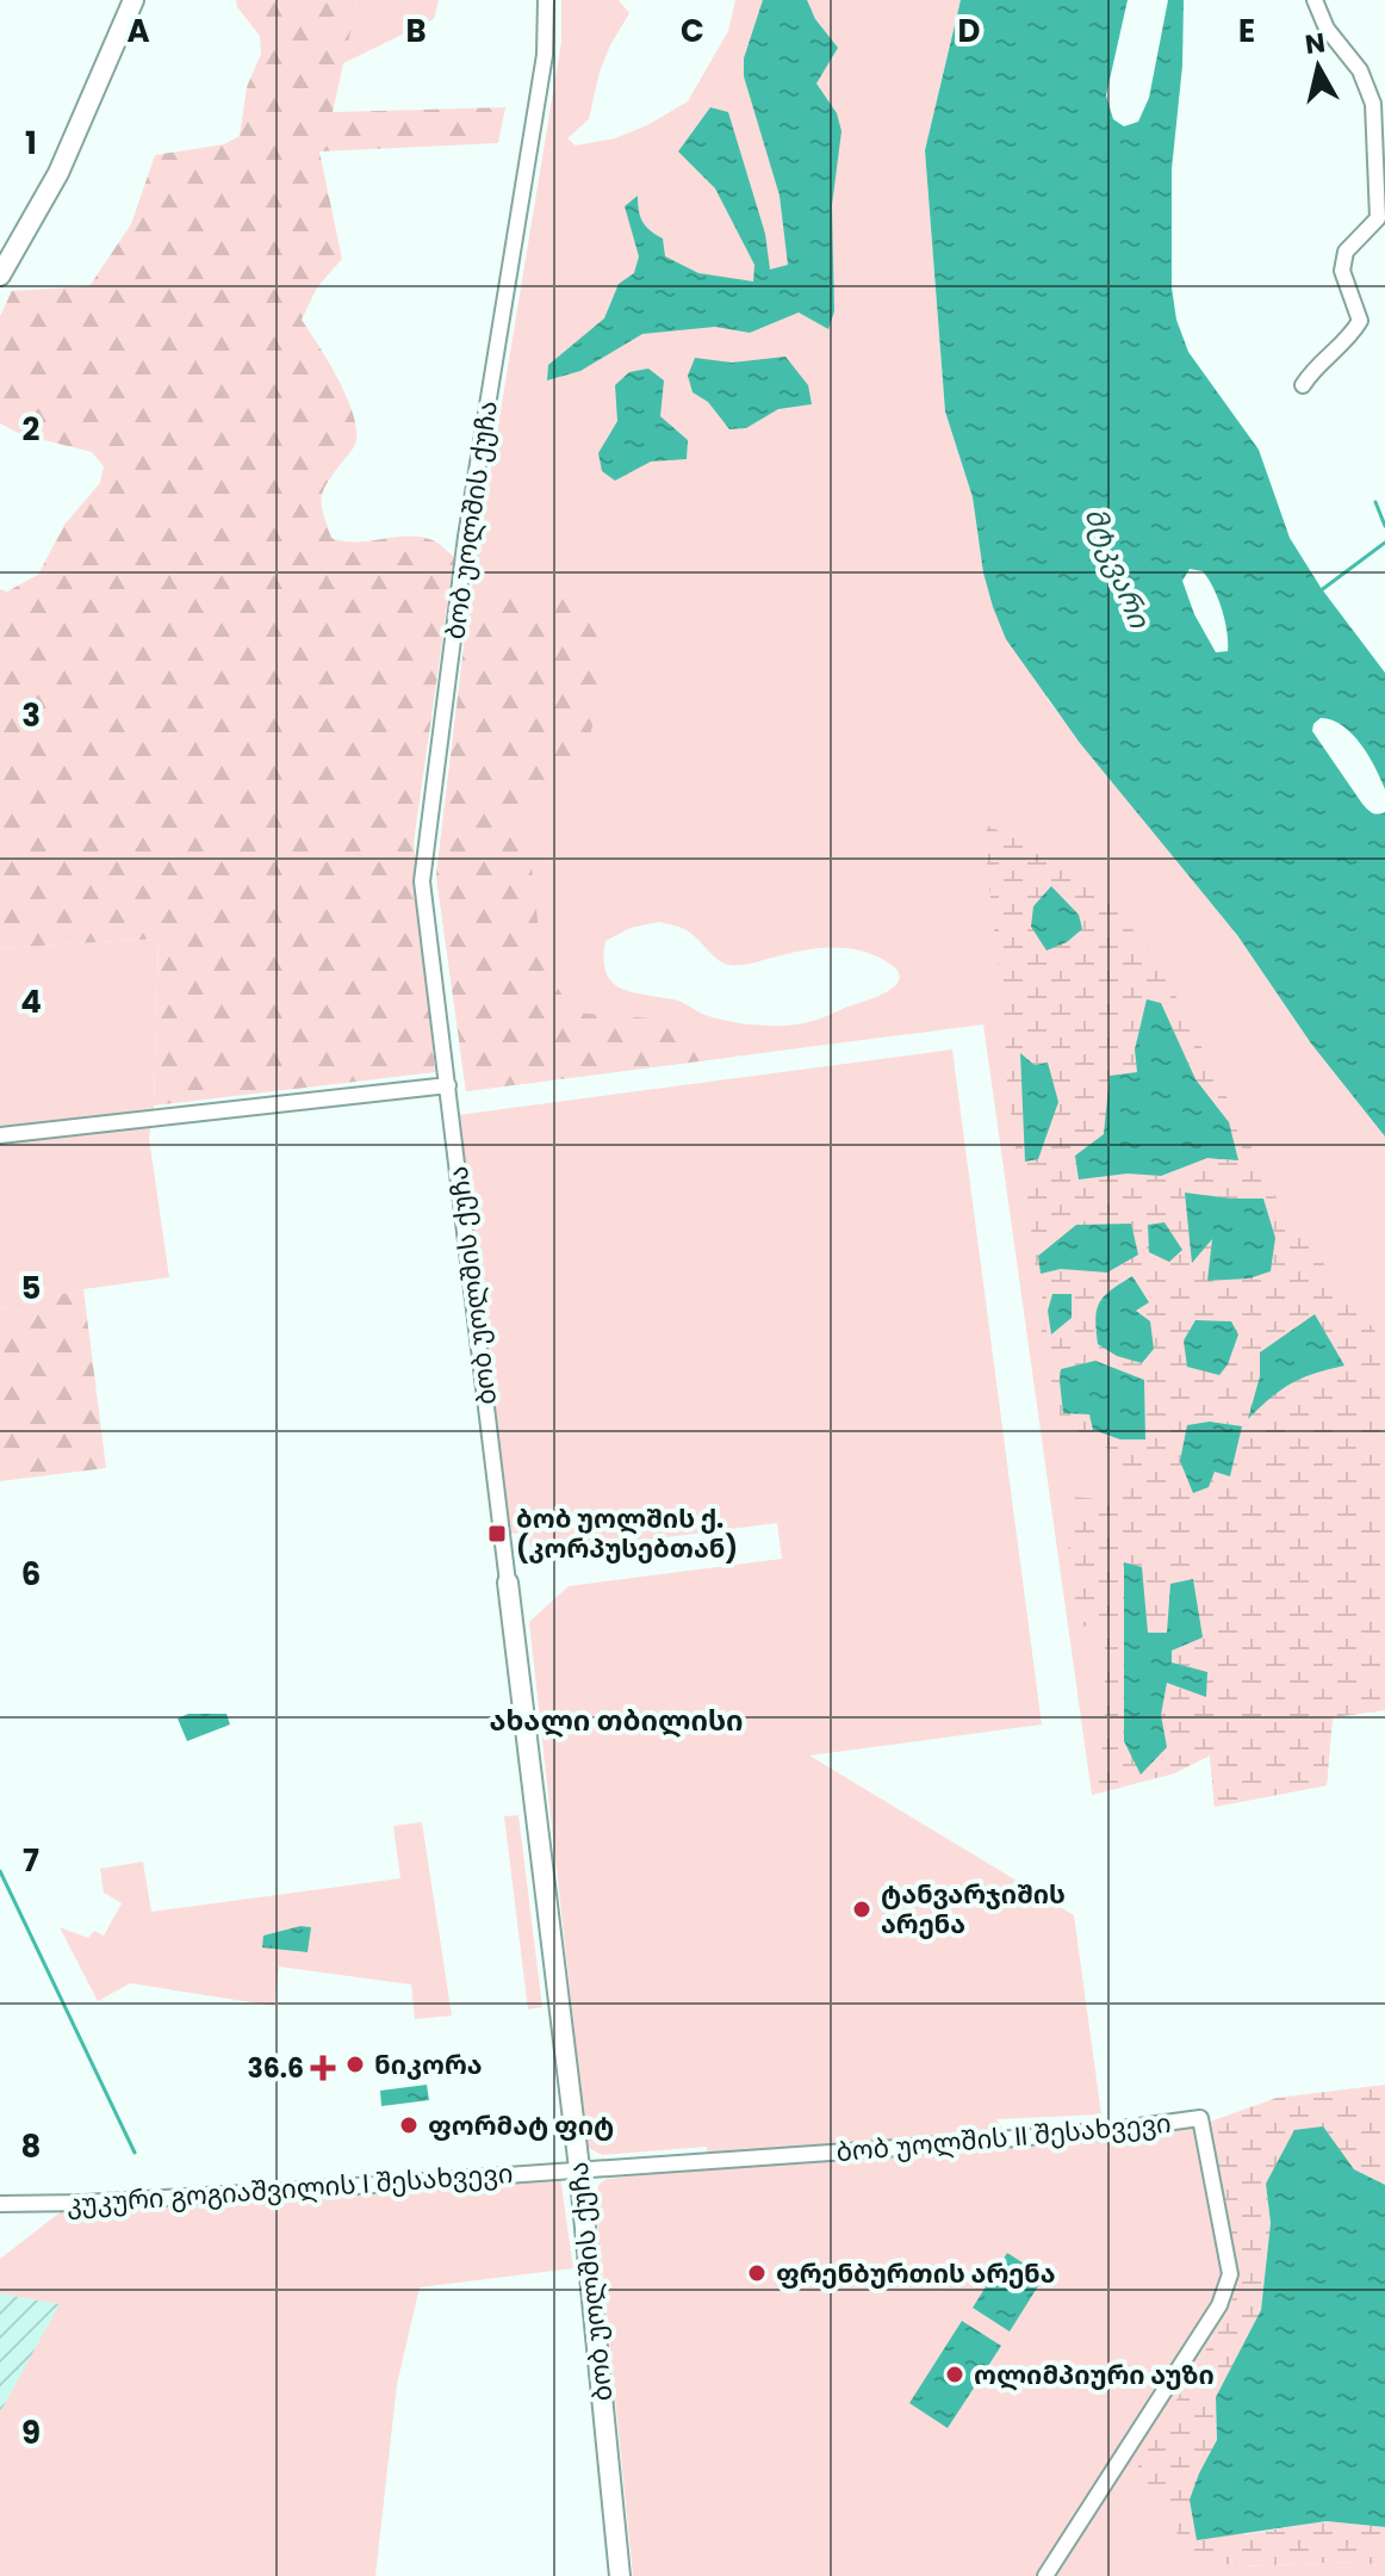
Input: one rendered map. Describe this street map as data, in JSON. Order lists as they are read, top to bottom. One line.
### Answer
{"streets":{"street":["ბობ უოლშის ქუჩა","ბობ უოლშის II შესახვევი","კუკური გოგიაშვილის I შესახვევი"]},"crossings":[["ბობ უოლშის ქუჩა","ბობ უოლშის II შესახვევი"],["ბობ უოლშის ქუჩა","კუკური გოგიაშვილის I შესახვევი"],["ბობ უოლშის II შესახვევი","კუკური გოგიაშვილის I შესახვევი"]],"districts":["ახალი თბილისი"],"water":["მტკვარი"],"places":{"transit":["ბობ უოლშის ქ. (კორპუსებთან)"],"other":["ტანვარჯიშის არენა","ნიკორა","ფორმატ ფიტ","ფრენბურთის არენა","ოლიმპიური აუზი"],"health":["36.6"]},"north":"top","grid":{"columns":["A","B","C","D","E"],"rows":["1","2","3","4","5","6","7","8","9"]}}
